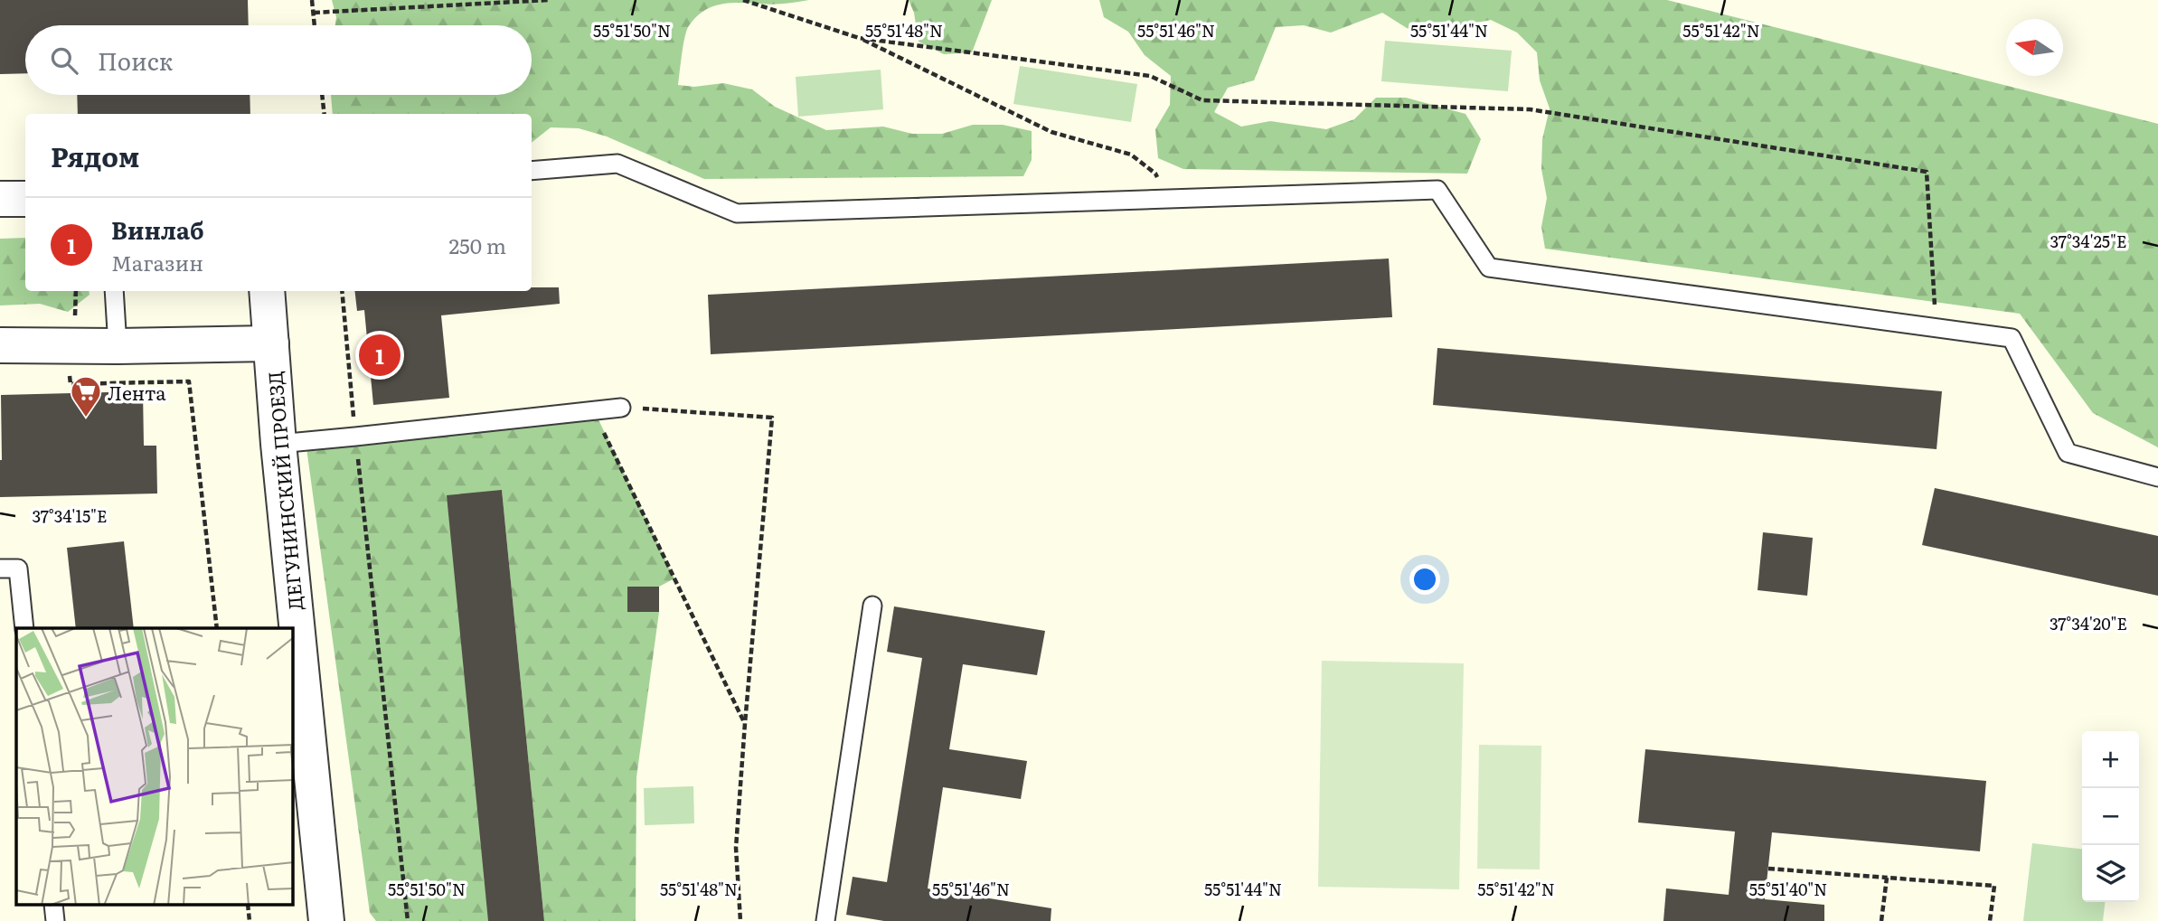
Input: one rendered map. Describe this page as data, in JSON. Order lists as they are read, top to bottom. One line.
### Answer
{"streets":{"street":["ДЕГУНИНСКИЙ ПРОЕЗД"]},"places":{"supermarket":["Лента"]},"north":"left","page":{"search":"Поиск","heading":"Рядом","list":[{"mark":"1","name":"Винлаб","note":"Магазин","value":"250 m"}],"pins":"1","map_buttons":["+","−"]},"coordinates":["55°51'50\"N","55°51'48\"N","55°51'46\"N","55°51'44\"N","55°51'42\"N","37°34'25\"E","37°34'15\"E","37°34'20\"E","55°51'40\"N"]}
